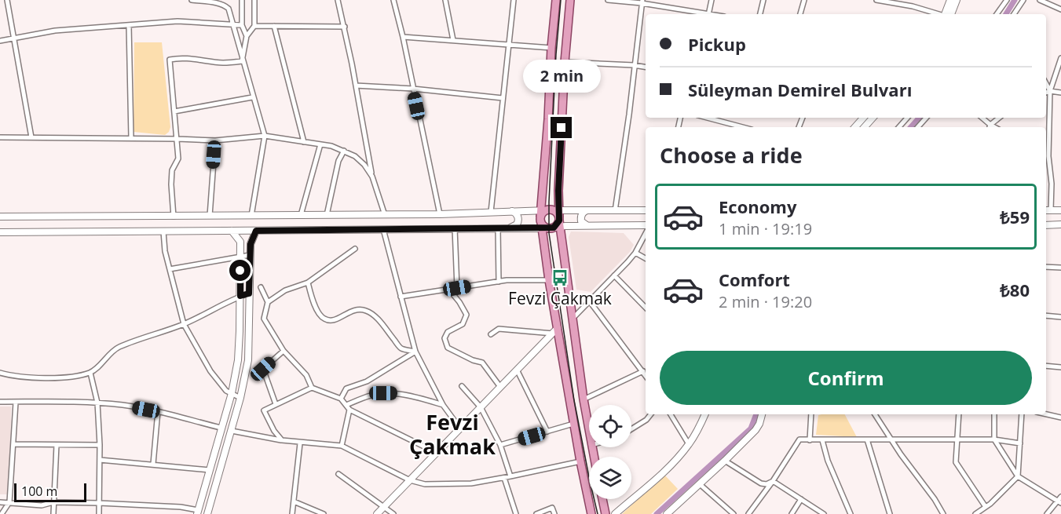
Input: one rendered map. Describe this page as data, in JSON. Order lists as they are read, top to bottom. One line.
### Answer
{"districts":["Fevzi Çakmak"],"places":{"bus stop":["Fevzi Çakmak"]},"scale_bar":"100 m","page":{"banner":["Pickup","Süleyman Demirel Bulvarı"],"bubble":"2 min","heading":"Choose a ride","list":[{"name":"Economy","note":"1 min · 19:19","value":"₺59"},{"name":"Comfort","note":"2 min · 19:20","value":"₺80"}],"buttons":"Confirm","scale":"100 m"}}
